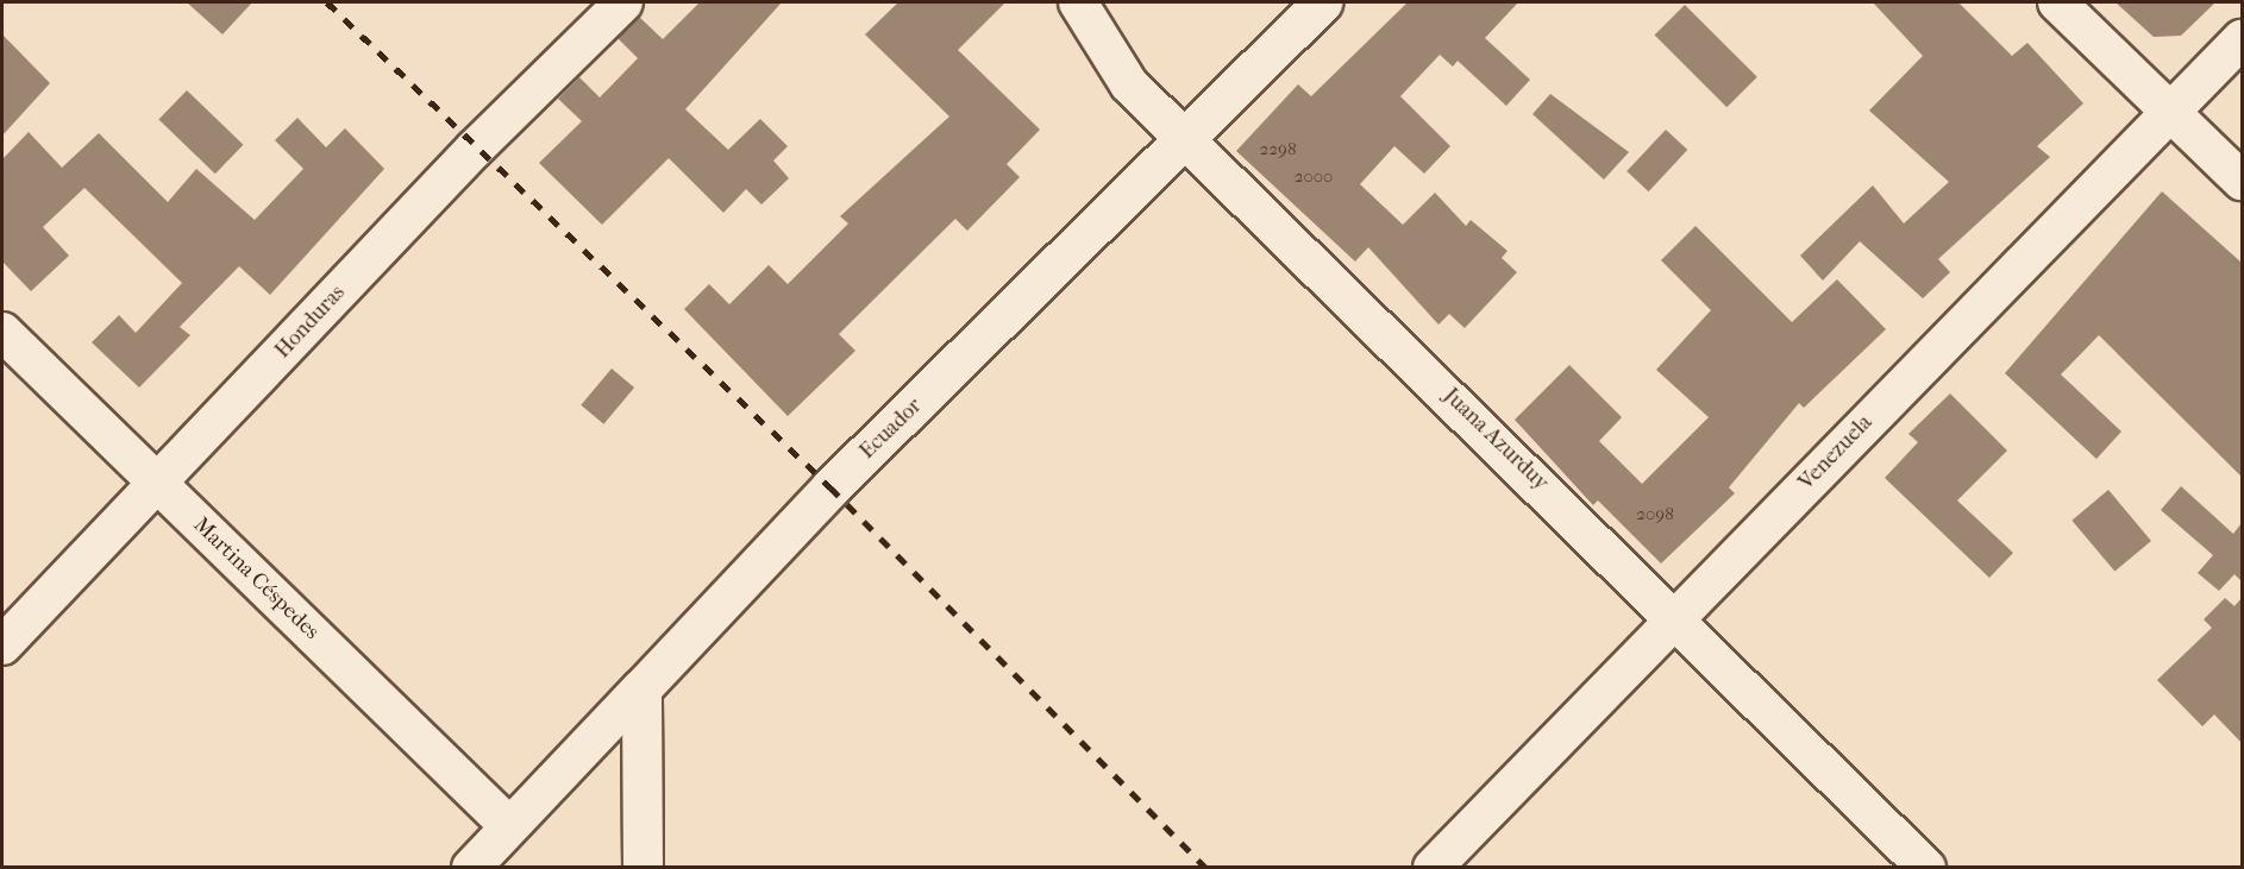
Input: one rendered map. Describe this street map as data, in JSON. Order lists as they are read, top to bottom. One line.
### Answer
{"streets":{"main road":["Ecuador"],"street":["Honduras","Juana Azurduy","Venezuela","Martina Céspedes"]},"crossings":[["Honduras","Martina Céspedes"],["Ecuador","Juana Azurduy"],["Ecuador","Martina Céspedes"],["Juana Azurduy","Venezuela"]],"house_numbers":["2298","2000","2098"]}
